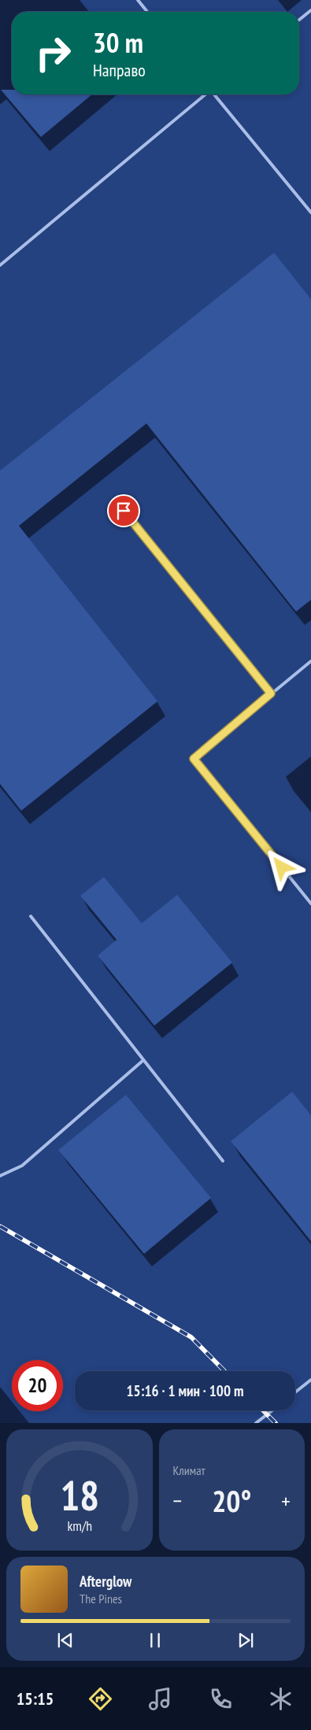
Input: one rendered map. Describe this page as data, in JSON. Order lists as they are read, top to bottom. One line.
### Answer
{"page":{"turn":["30 m","Направо"],"limit":"20","trip":"15:16 · 1 мин · 100 m","tile":"Климат","heat":["−","20°","+"],"song":["Afterglow","The Pines"],"tabs":"15:15","gauge":["18","km/h"]}}
